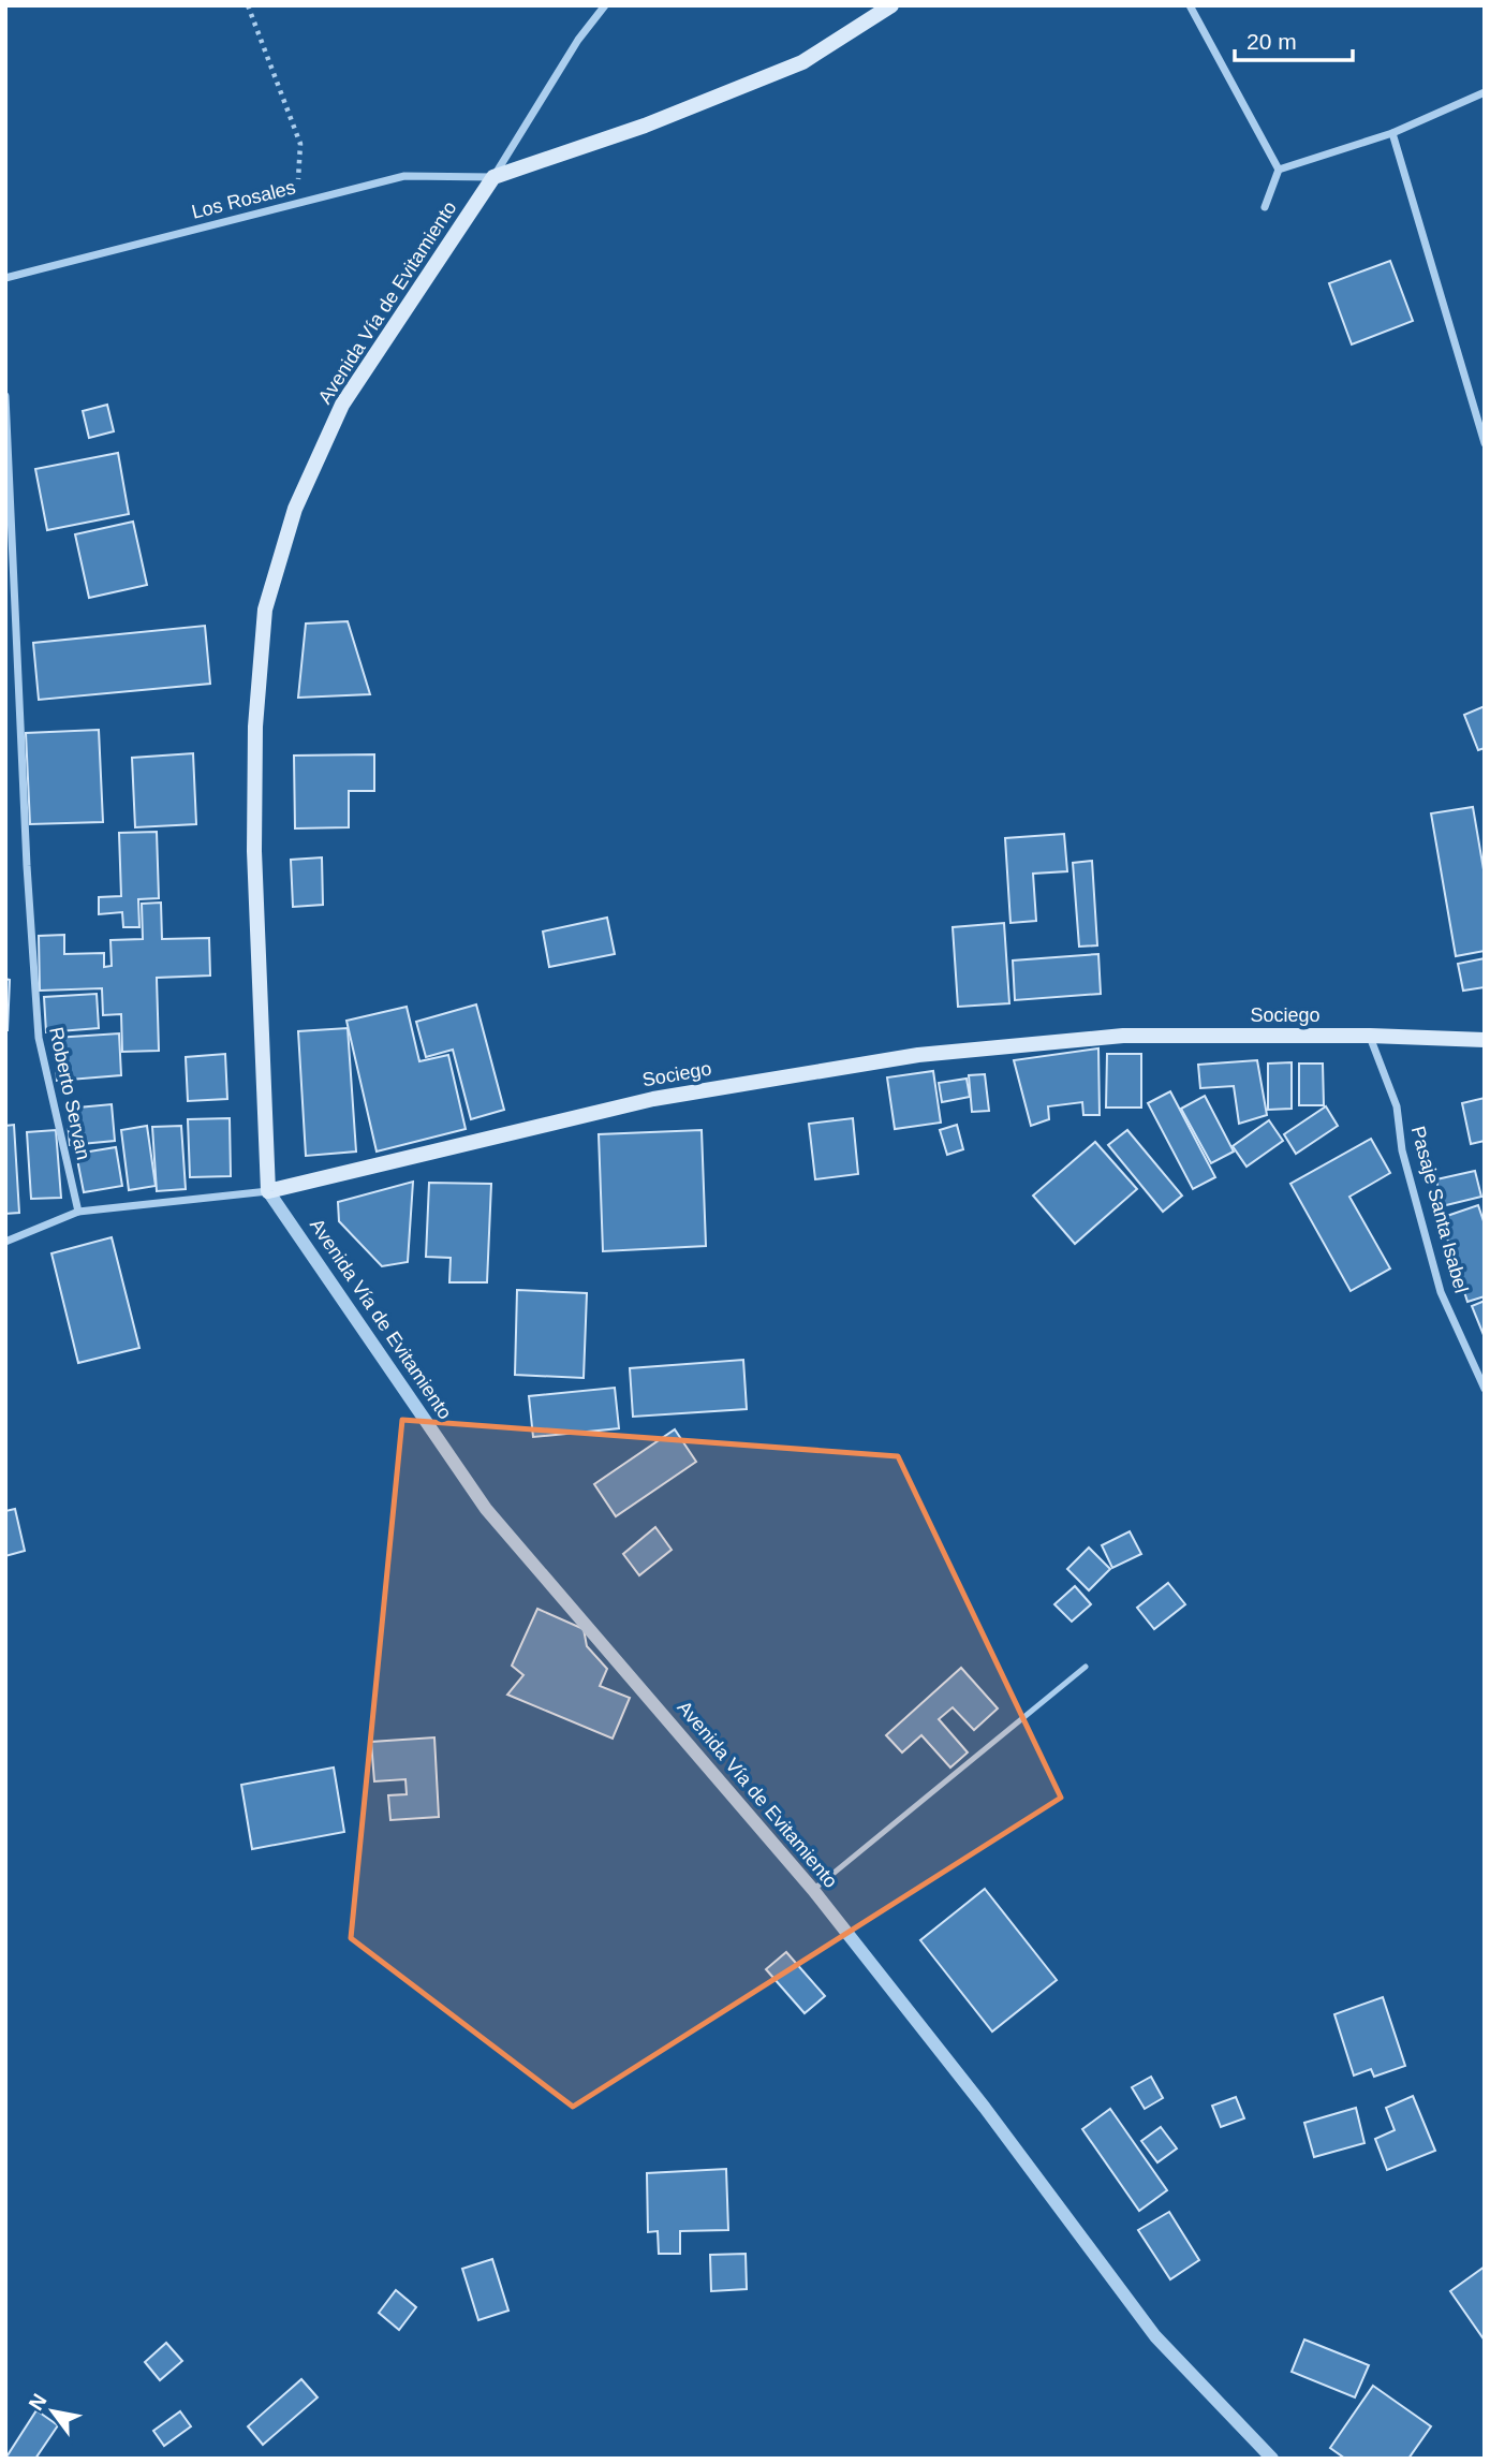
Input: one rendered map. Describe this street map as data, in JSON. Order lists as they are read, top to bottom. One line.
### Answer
{"streets":{"main road":["Avenida Vía de Evitamiento","Sociego"],"street":["Los Rosales","Roberto Servan","Pasaje Santa Isabel"]},"crossings":[["Los Rosales","Avenida Vía de Evitamiento"],["Avenida Vía de Evitamiento","Sociego"],["Sociego","Roberto Servan"],["Sociego","Pasaje Santa Isabel"]],"scale_bar":"20 m","north":"top left"}
